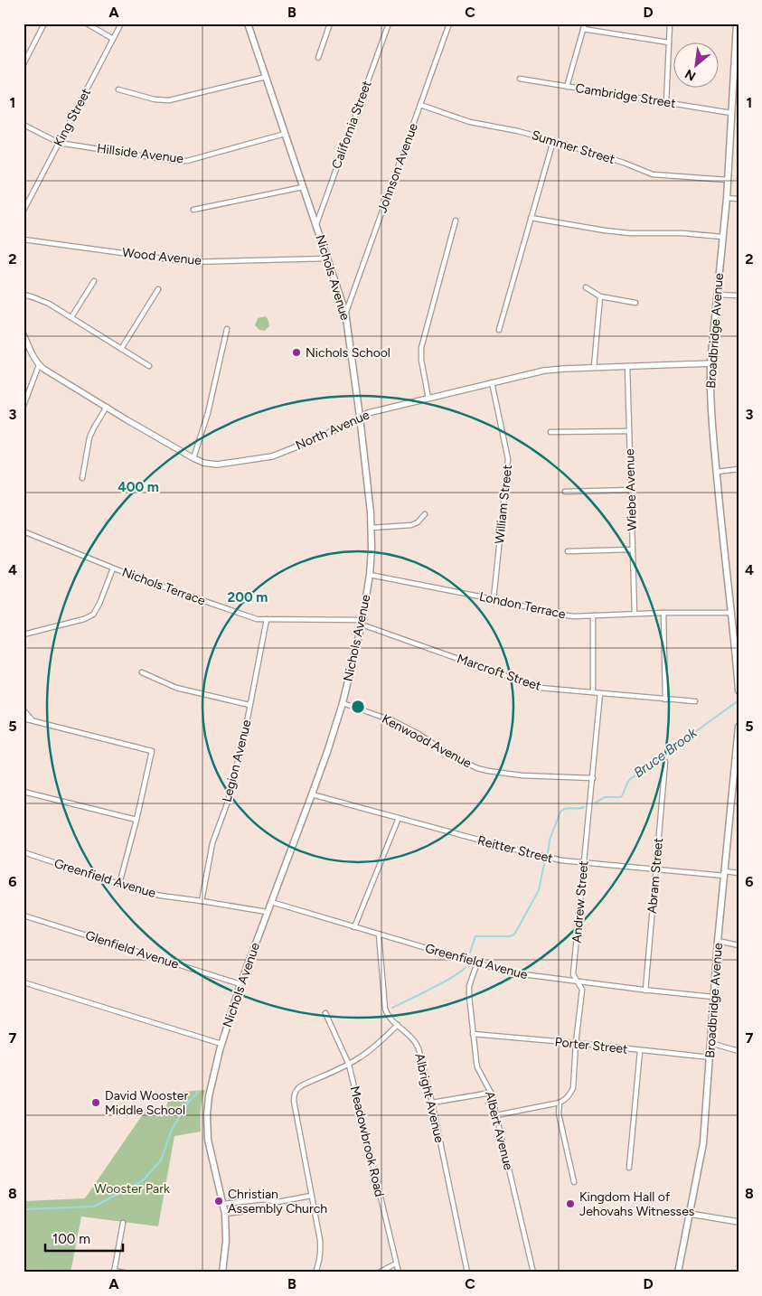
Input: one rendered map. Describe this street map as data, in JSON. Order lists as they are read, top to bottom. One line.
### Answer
{"streets":{"main road":["Nichols Avenue","Broadbridge Avenue"],"street":["Cambridge Street","King Street","California Street","Summer Street","Hillside Avenue","Johnson Avenue","Wood Avenue","North Avenue","Wiebe Avenue","William Street","Nichols Terrace","London Terrace","Marcroft Street","Kenwood Avenue","Legion Avenue","Reitter Street","Abram Street","Greenfield Avenue","Andrew Street","Glenfield Avenue","Porter Street","Albright Avenue","Albert Avenue","Meadowbrook Road"]},"crossings":[["Cambridge Street","Broadbridge Avenue"],["King Street","Hillside Avenue"],["California Street","Nichols Avenue"],["Summer Street","Johnson Avenue"],["Summer Street","Broadbridge Avenue"],["Hillside Avenue","Nichols Avenue"],["Johnson Avenue","Nichols Avenue"],["Wood Avenue","Nichols Avenue"],["Nichols Avenue","North Avenue"],["Nichols Avenue","Nichols Terrace"],["Nichols Avenue","London Terrace"],["Nichols Avenue","Marcroft Street"],["Nichols Avenue","Kenwood Avenue"],["Nichols Avenue","Reitter Street"],["Nichols Avenue","Greenfield Avenue"],["Nichols Avenue","Glenfield Avenue"],["Broadbridge Avenue","North Avenue"],["Broadbridge Avenue","London Terrace"],["Broadbridge Avenue","Reitter Street"],["Broadbridge Avenue","Greenfield Avenue"],["Broadbridge Avenue","Porter Street"],["North Avenue","Wiebe Avenue"],["North Avenue","William Street"],["Wiebe Avenue","London Terrace"],["William Street","London Terrace"],["Nichols Terrace","Marcroft Street"],["Nichols Terrace","Legion Avenue"],["Marcroft Street","Andrew Street"],["Kenwood Avenue","Andrew Street"],["Legion Avenue","Greenfield Avenue"],["Reitter Street","Abram Street"],["Reitter Street","Andrew Street"],["Abram Street","Greenfield Avenue"],["Greenfield Avenue","Andrew Street"],["Greenfield Avenue","Albright Avenue"],["Greenfield Avenue","Albert Avenue"],["Andrew Street","Porter Street"],["Porter Street","Albert Avenue"]],"water":["Bruce Brook"],"parks":["Wooster Park"],"places":["Nichols School","David Wooster Middle School","Christian Assembly Church","Kingdom Hall of Jehovahs Witnesses"],"scale_bar":"100 m","north":"bottom left","grid":{"columns":["A","B","C","D"],"rows":["1","2","3","4","5","6","7","8"]},"rings":["400 m","200 m"]}
